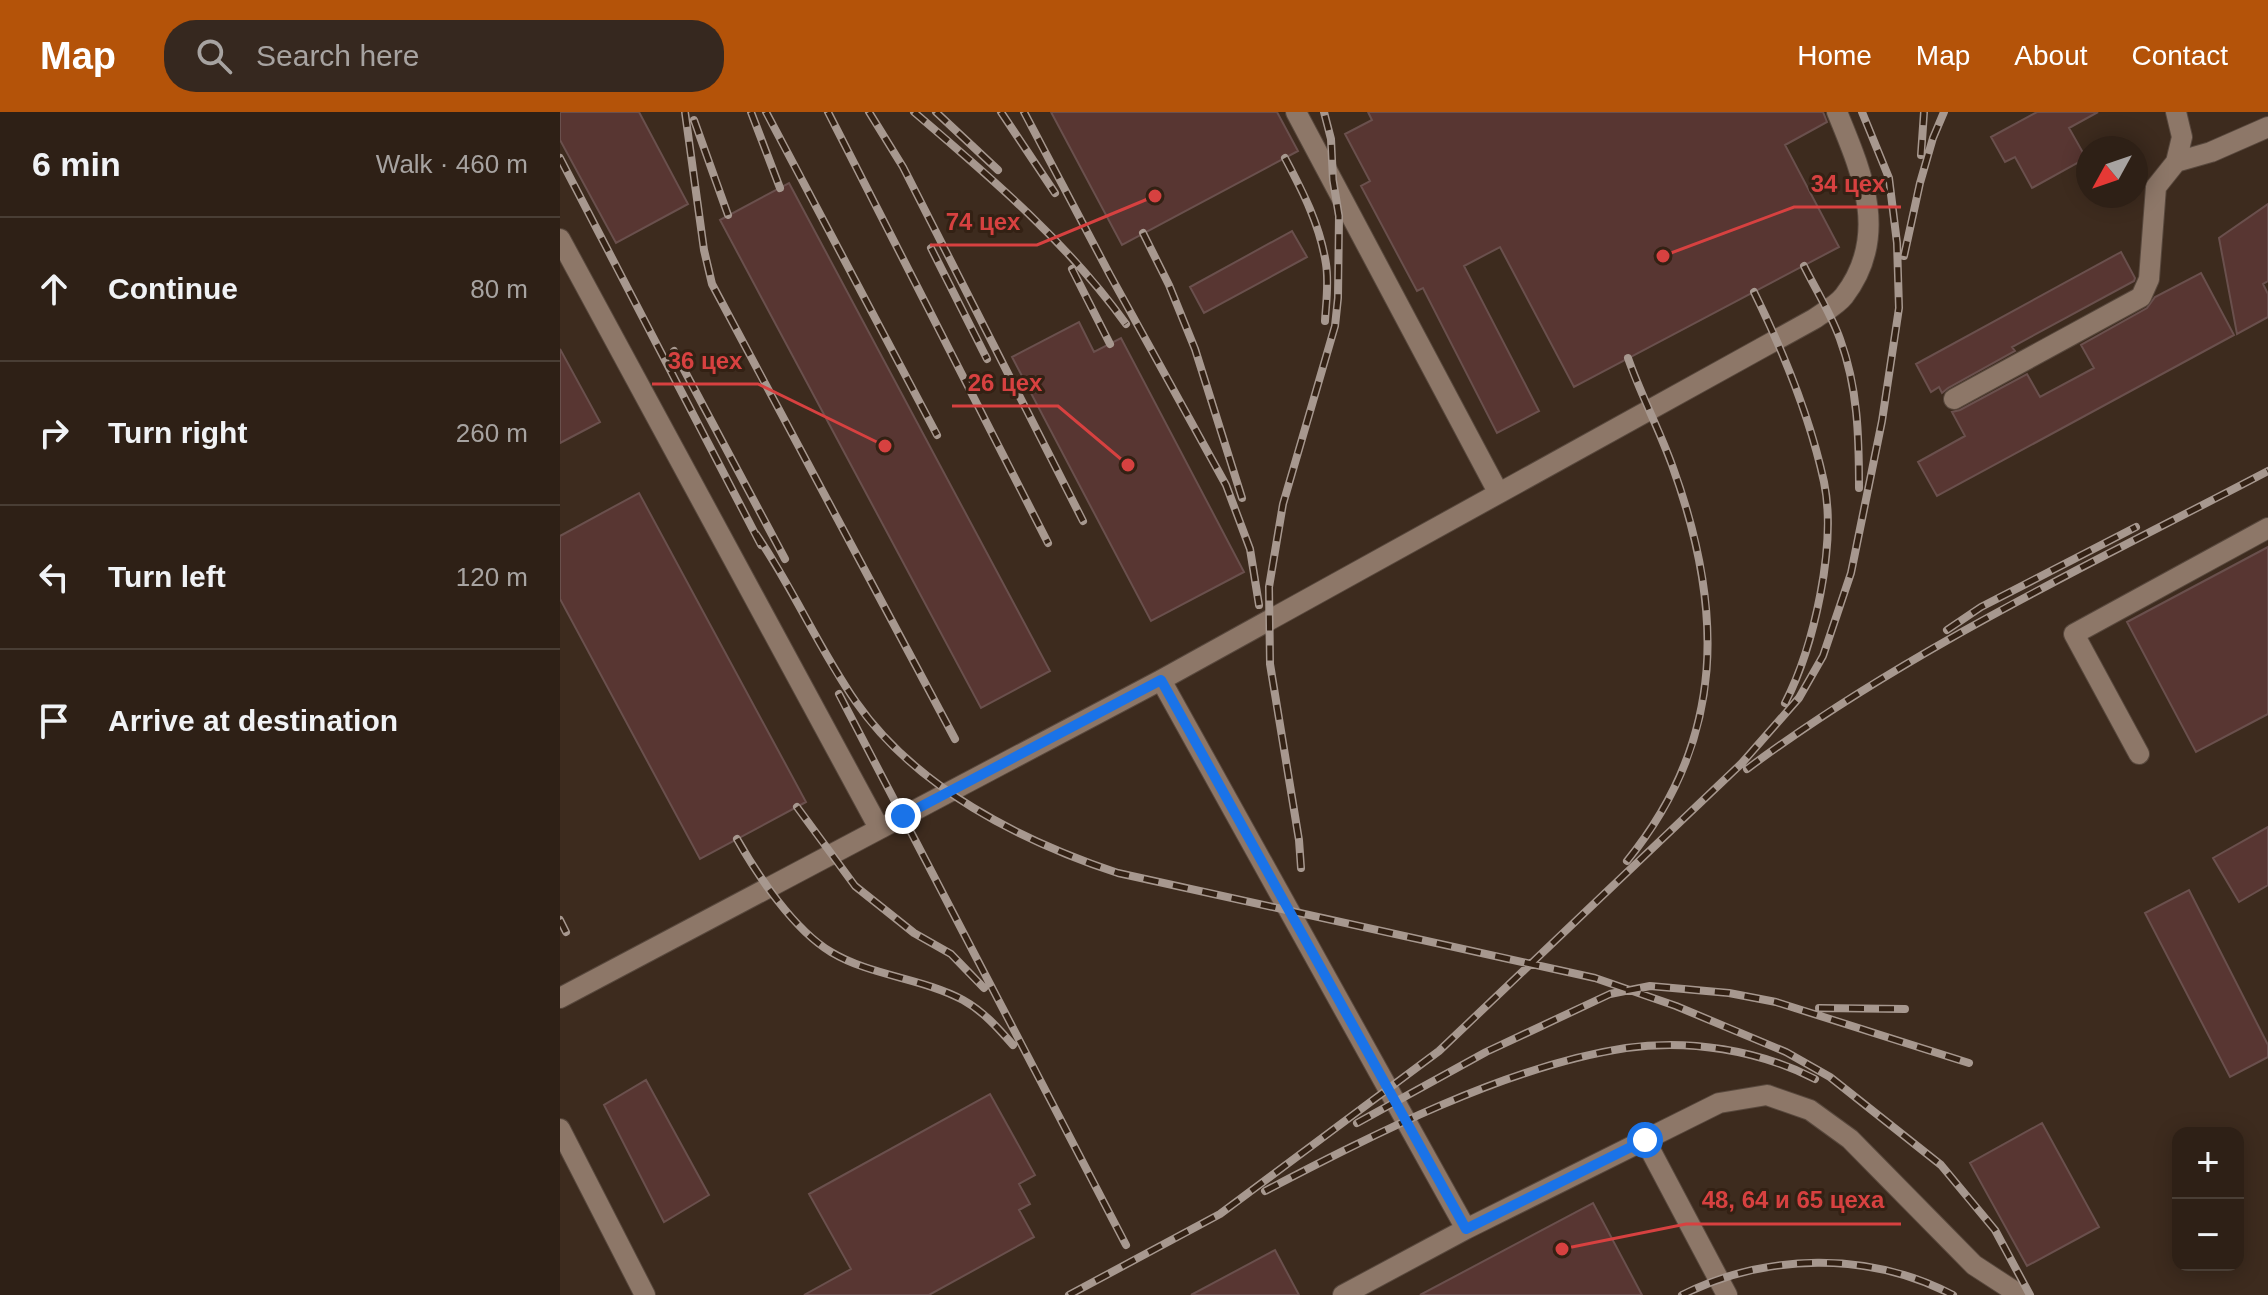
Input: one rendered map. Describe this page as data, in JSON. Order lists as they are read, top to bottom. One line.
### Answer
{"places":["74 цех","34 цех","36 цех","26 цех","48, 64 и 65 цеха"],"north":"bottom left","page":{"header":"Map","search":"Search here","nav":["Home","Map","About","Contact"],"heading":["6 min","Walk · 460 m"],"list":[["Continue","80 m"],["Turn right","260 m"],["Turn left","120 m"],"Arrive at destination"],"map_buttons":["+","−"]}}
